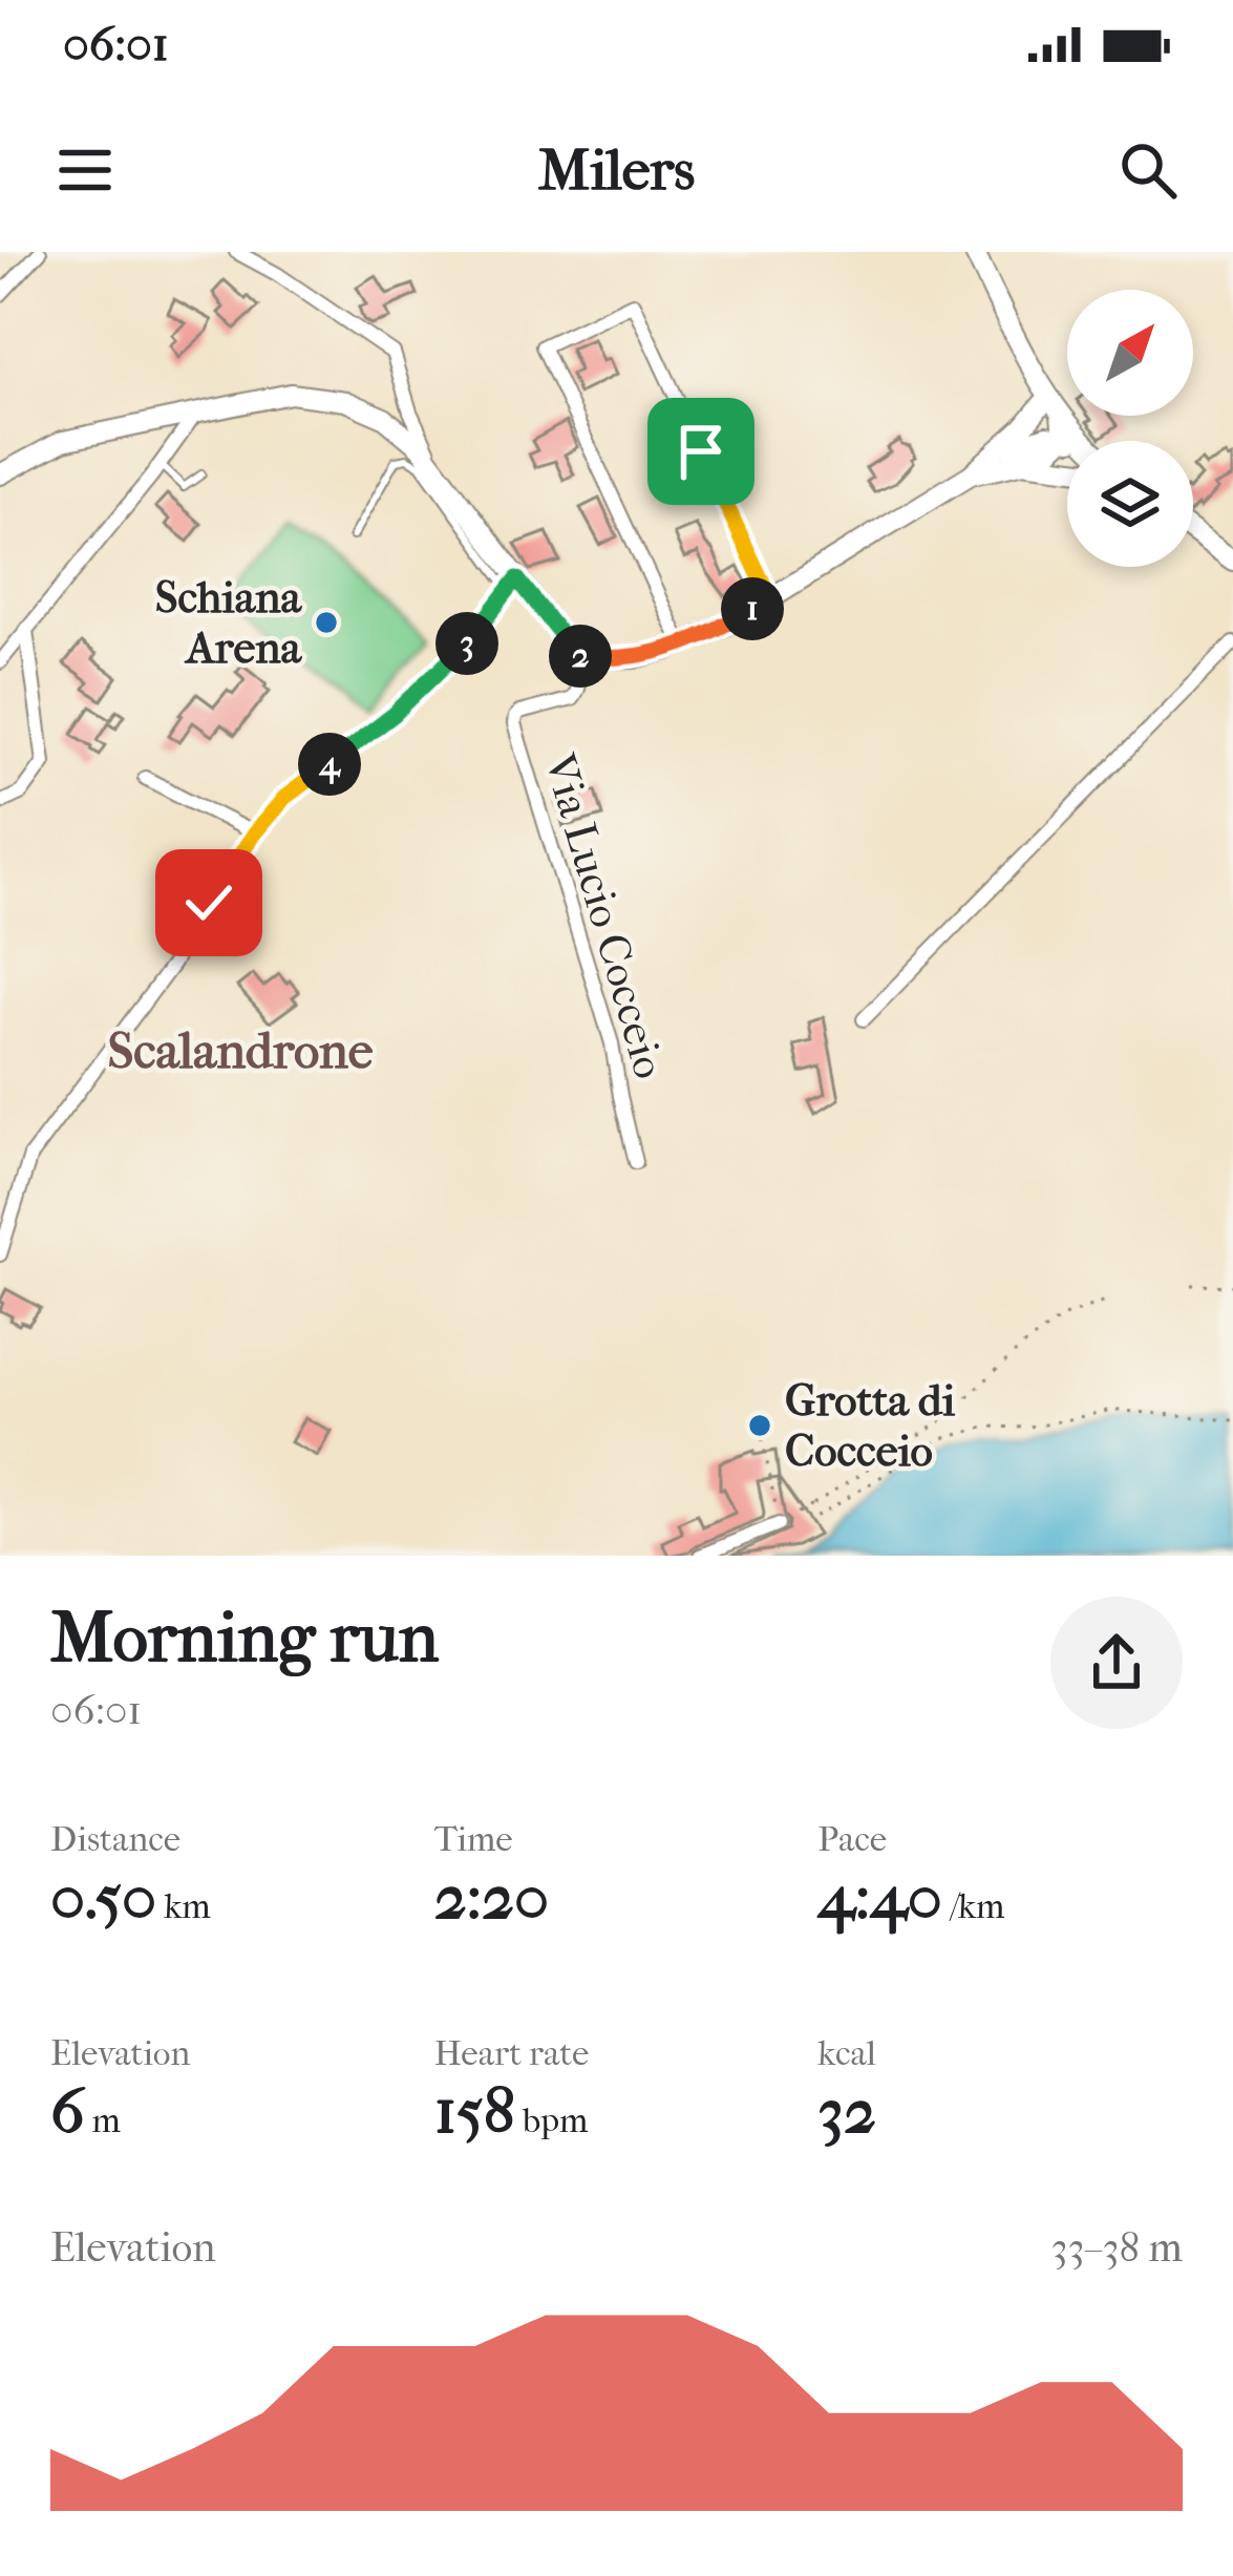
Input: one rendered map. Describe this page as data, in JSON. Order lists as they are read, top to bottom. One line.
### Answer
{"streets":{"street":["Via Lucio Cocceio"]},"districts":["Scalandrone"],"places":["Schiana Arena","Grotta di Cocceio"],"north":"top right","page":{"status":"06:01","header":"Milers","pins":["1","3","2","4"],"heading":["Morning run","06:01"],"stats":[["Distance","0.50 km"],["Time","2:20"],["Pace","4:40 /km"],["Elevation","6 m"],["Heart rate","158 bpm"],["kcal","32"]],"chart":["Elevation","33–38 m"]}}
